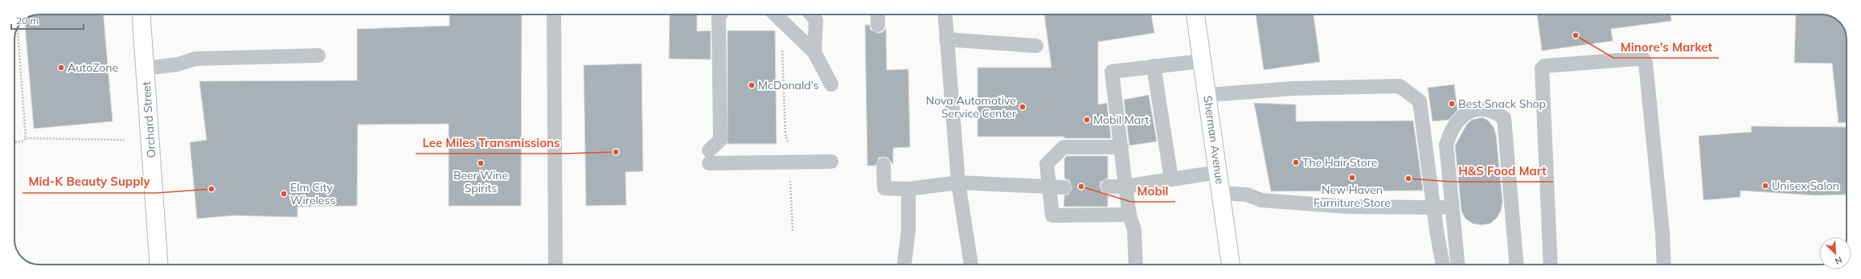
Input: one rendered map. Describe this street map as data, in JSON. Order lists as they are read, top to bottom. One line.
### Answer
{"streets":{"main road":["Orchard Street","Sherman Avenue"]},"places":["Minore's Market","AutoZone","McDonald's","Best Snack Shop","Nova Automotive Service Center","Mobil Mart","Lee Miles Transmissions","The Hair Store","Beer Wine Spirits","New Haven Furniture Store","H&S Food Mart","Unisex Salon","Mobil","Mid-K Beauty Supply","Elm City Wireless"],"scale_bar":"20 m","north":"bottom right"}
